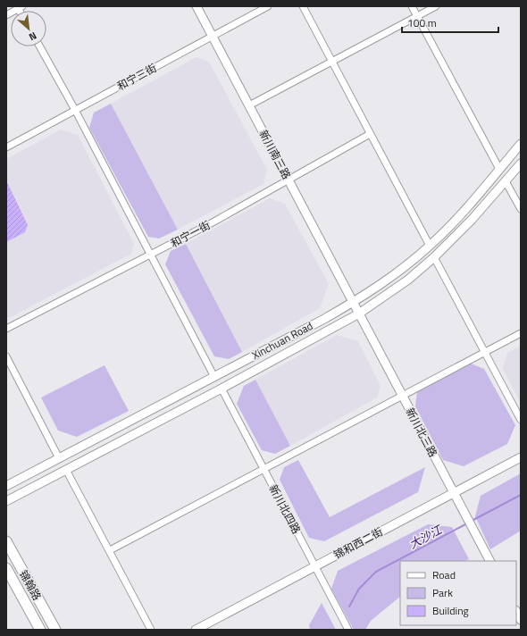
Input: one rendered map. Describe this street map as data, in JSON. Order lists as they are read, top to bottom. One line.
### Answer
{"streets":{"main road":["锦翰路"],"street":["和宁三街","新川南三路","和宁一街","Xinchuan Road","新川北三路","新川北四路","锦和西二街"]},"crossings":[["和宁三街","新川南三路"],["新川南三路","和宁一街"],["新川南三路","Xinchuan Road"],["新川南三路","新川北三路"],["Xinchuan Road","新川北三路"],["Xinchuan Road","新川北四路"],["新川北三路","锦和西二街"],["新川北四路","锦和西二街"]],"water":["大沙江"],"legend":["Road","Park","Building"],"scale_bar":"100 m","north":"bottom right"}
